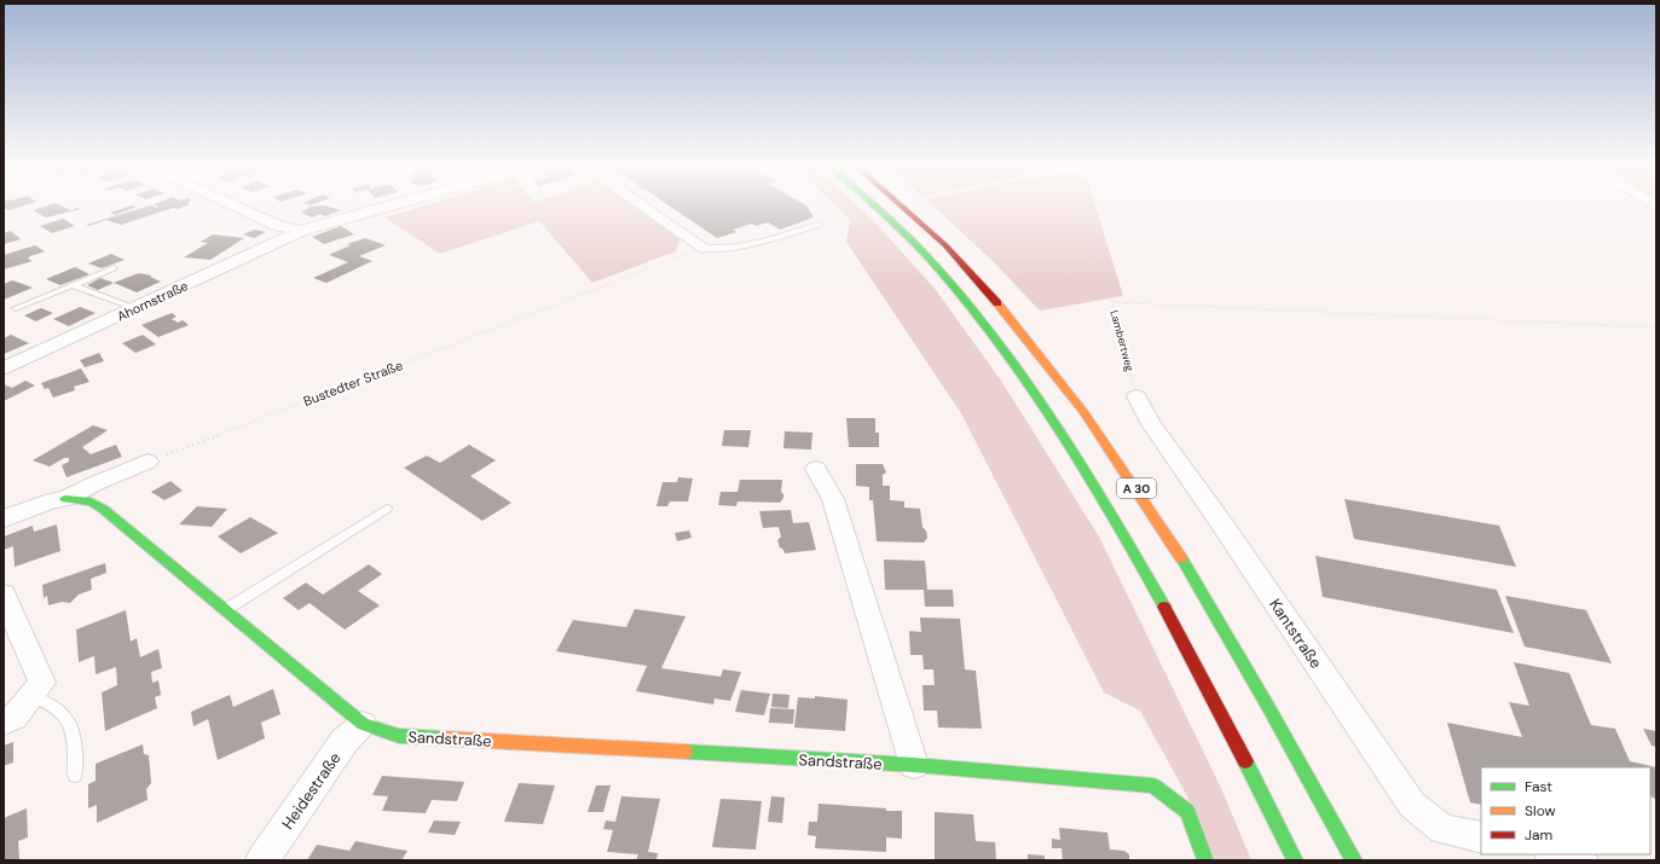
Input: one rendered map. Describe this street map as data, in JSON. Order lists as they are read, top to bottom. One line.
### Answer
{"streets":{"main road":["A 30","Sandstraße"],"street":["Ahornstraße","Kantstraße","Heidestraße"],"path":["Lambertweg","Bustedter Straße"]},"crossings":[["Lambertweg","Kantstraße"],["Sandstraße","Heidestraße"]],"legend":["Fast","Slow","Jam"]}
